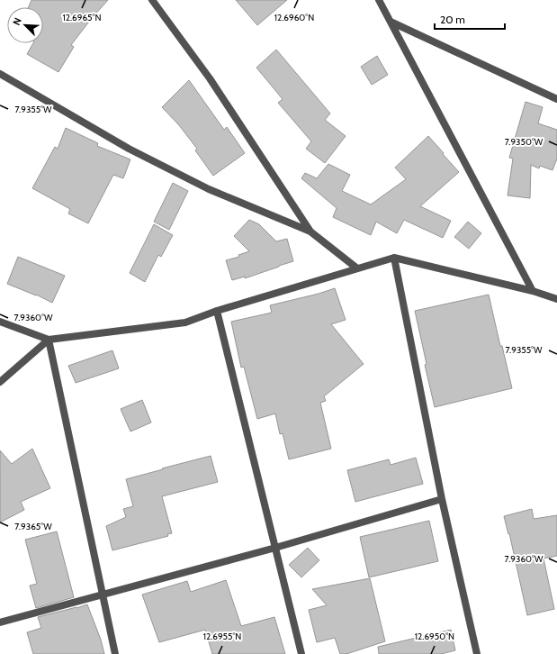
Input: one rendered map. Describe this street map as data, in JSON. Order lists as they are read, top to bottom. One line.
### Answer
{"scale_bar":"20 m","north":"top left","coordinates":["12.6965°N","12.6960°N","7.9355°W","7.9350°W","7.9360°W","7.9365°W","12.6955°N","12.6950°N"]}
